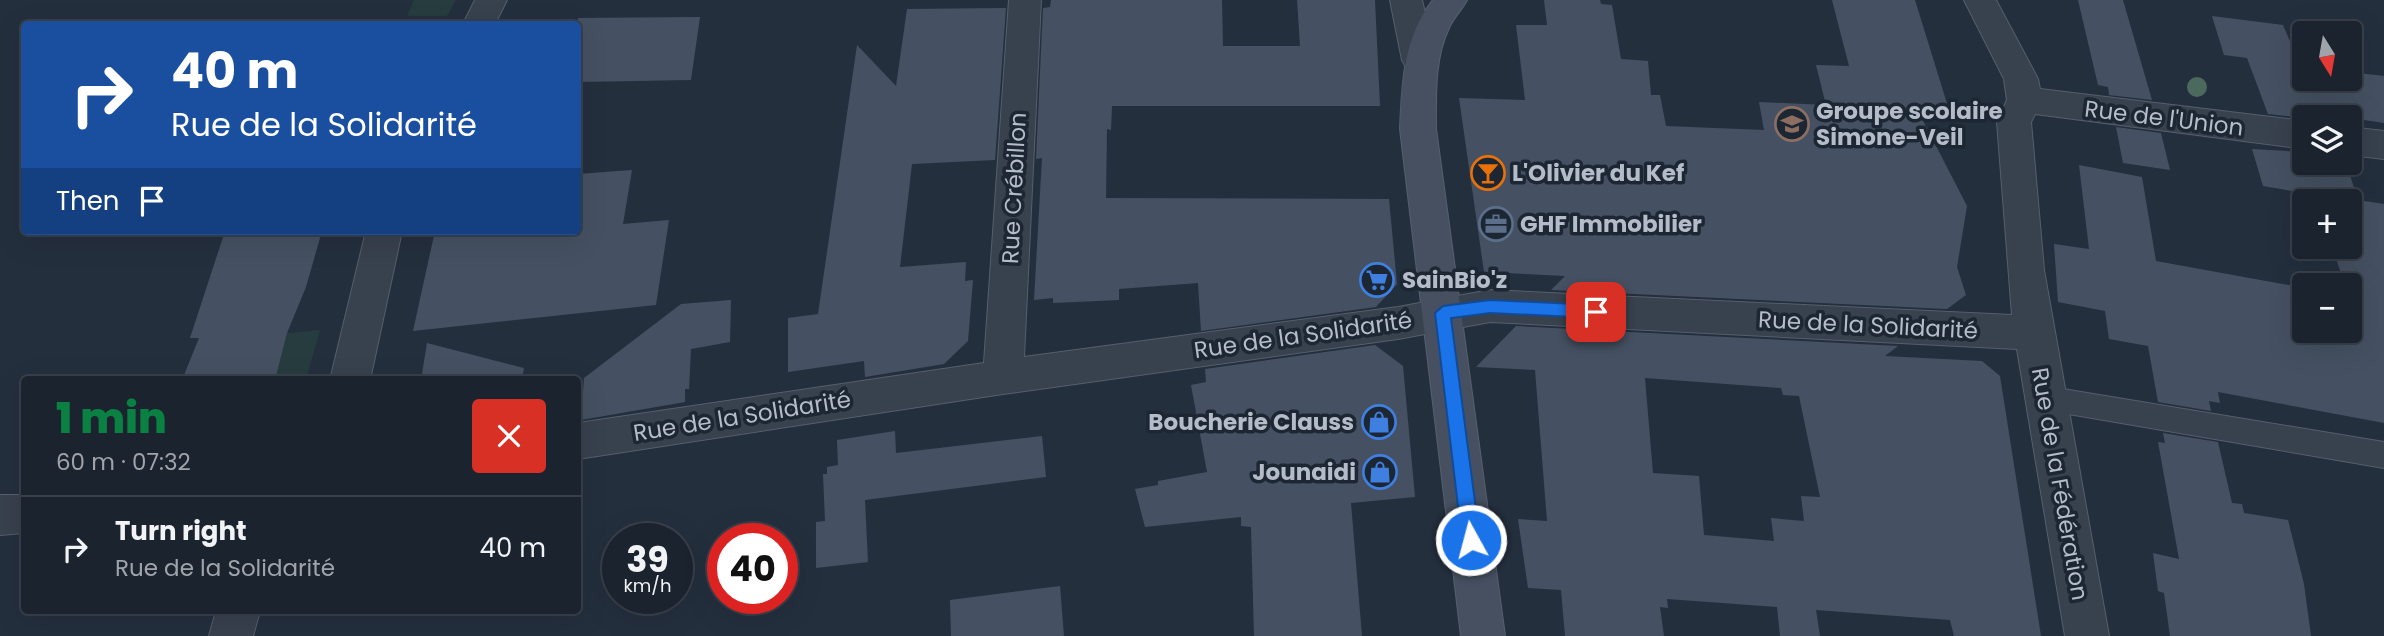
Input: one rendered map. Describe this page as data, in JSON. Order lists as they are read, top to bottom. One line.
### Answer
{"streets":{"street":["Rue de l'Union","Rue Crébillon","Rue de la Solidarité","Rue de la Fédération"]},"crossings":[["Rue de l'Union","Rue de la Fédération"],["Rue Crébillon","Rue de la Solidarité"],["Rue de la Solidarité","Rue de la Fédération"]],"places":{"school or university":["Groupe scolaire Simone-Veil"],"bar":["L'Olivier du Kef"],"office":["GHF Immobilier"],"supermarket":["SainBio'z"],"shop":["Boucherie Clauss","Jounaidi"]},"north":"bottom","page":{"map_buttons":["+","−"],"turn":["40 m","Rue de la Solidarité"],"then":"Then","heading":["1 min","60 m · 07:32"],"list":[{"name":"Turn right","note":"Rue de la Solidarité","value":"40 m"}],"speed":"39 km/h","limit":"40"}}
